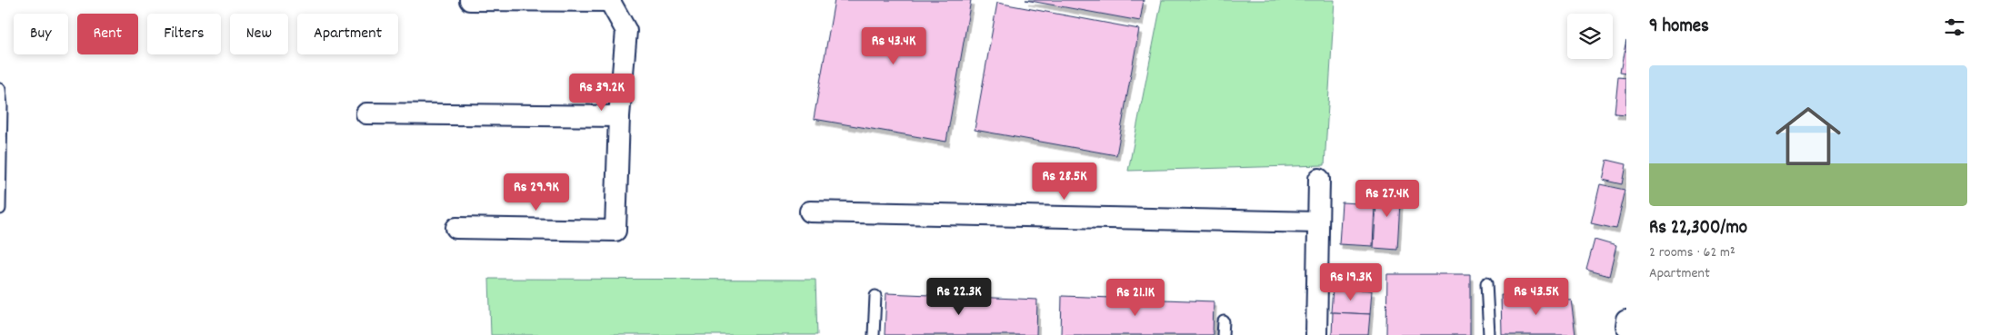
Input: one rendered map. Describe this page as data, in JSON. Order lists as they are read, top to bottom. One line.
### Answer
{"page":{"heading":"9 homes","chip":["Buy","Rent","Filters","New","Apartment"],"price":["Rs 43.4K","Rs 39.2K","Rs 28.5K","Rs 29.9K","Rs 27.4K","Rs 19.3K","Rs 22.3K","Rs 43.5K","Rs 21.1K"],"list":[{"name":"Rs 22,300/mo","note":"2 rooms · 62 m² · Apartment"}]}}
